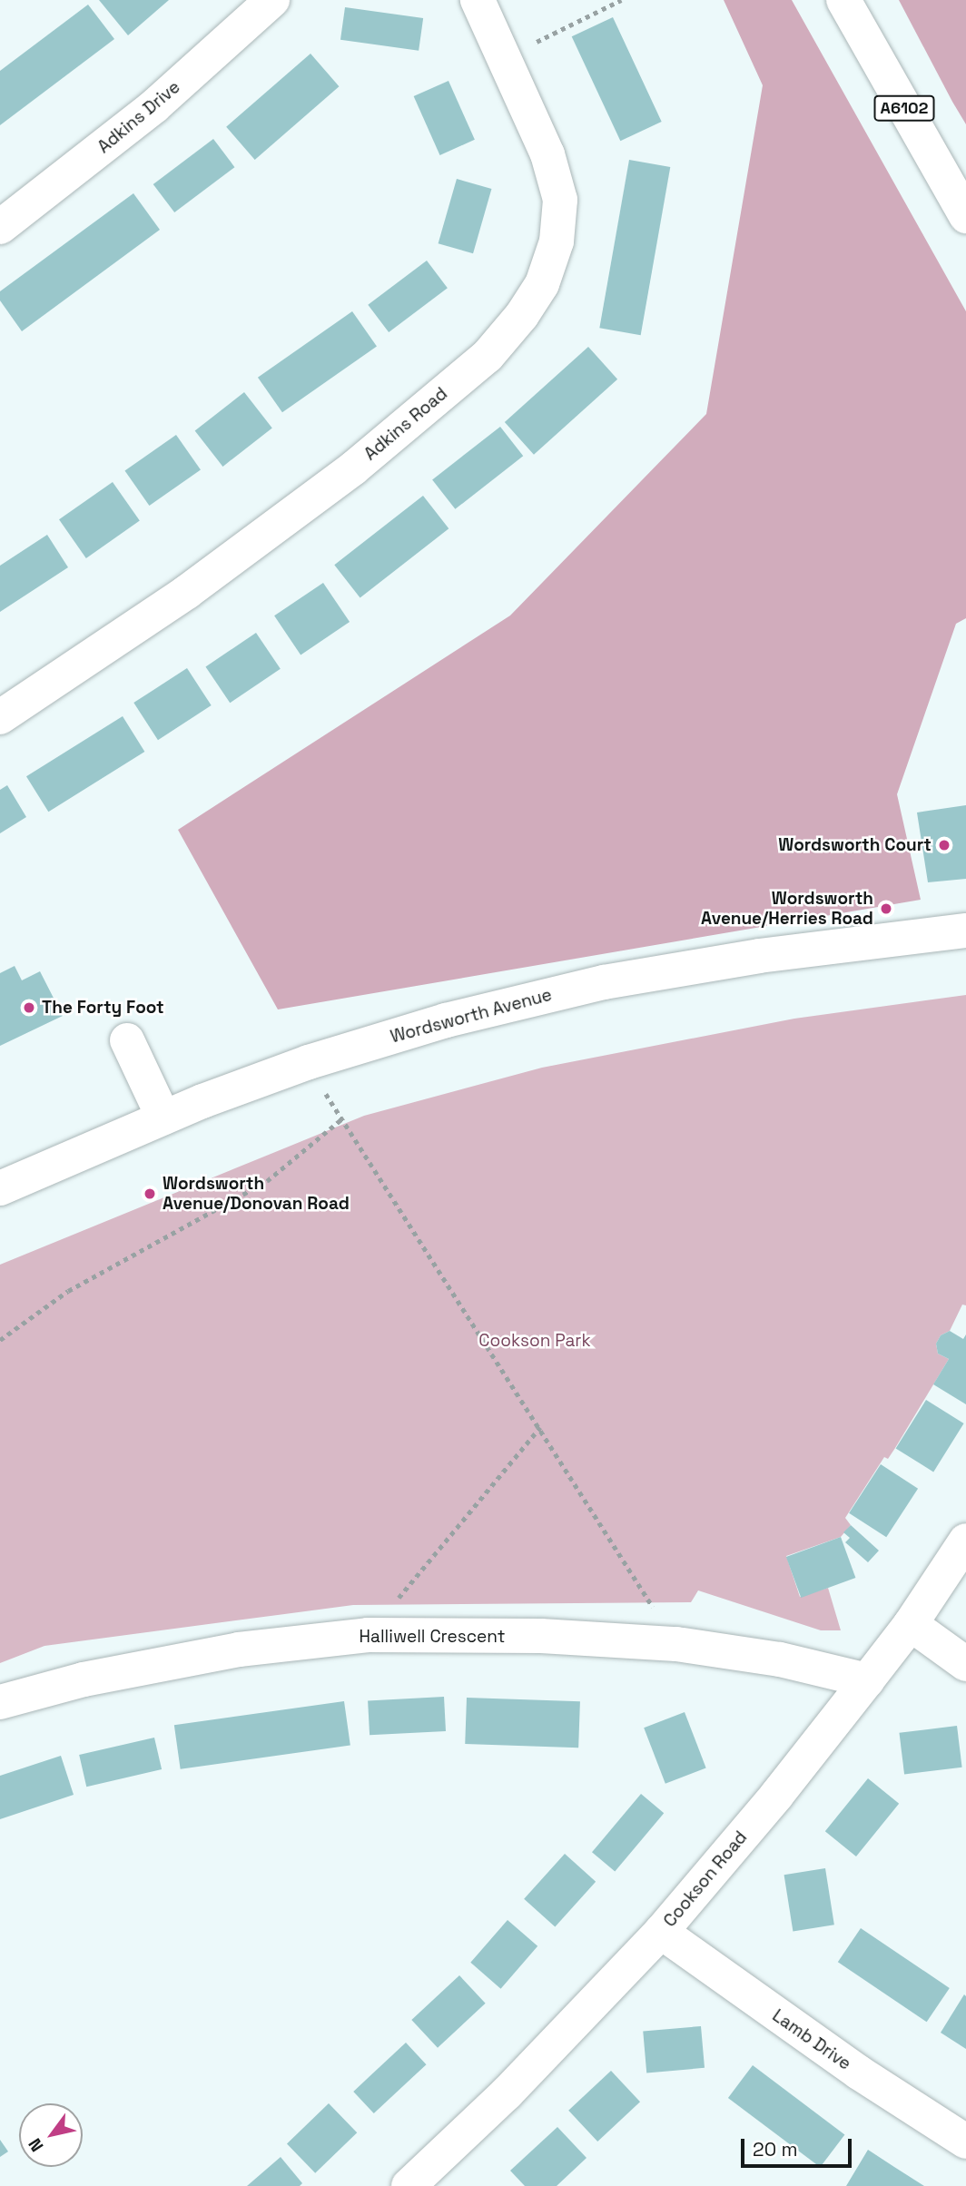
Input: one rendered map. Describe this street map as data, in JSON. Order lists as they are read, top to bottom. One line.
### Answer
{"streets":{"street":["A6102","Adkins Drive","Adkins Road","Wordsworth Avenue","Halliwell Crescent","Cookson Road","Lamb Drive"]},"crossings":[["Halliwell Crescent","Cookson Road"],["Cookson Road","Lamb Drive"]],"parks":["Cookson Park"],"places":["Wordsworth Court","Wordsworth Avenue/Herries Road","The Forty Foot","Wordsworth Avenue/Donovan Road"],"scale_bar":"20 m","north":"bottom left"}
